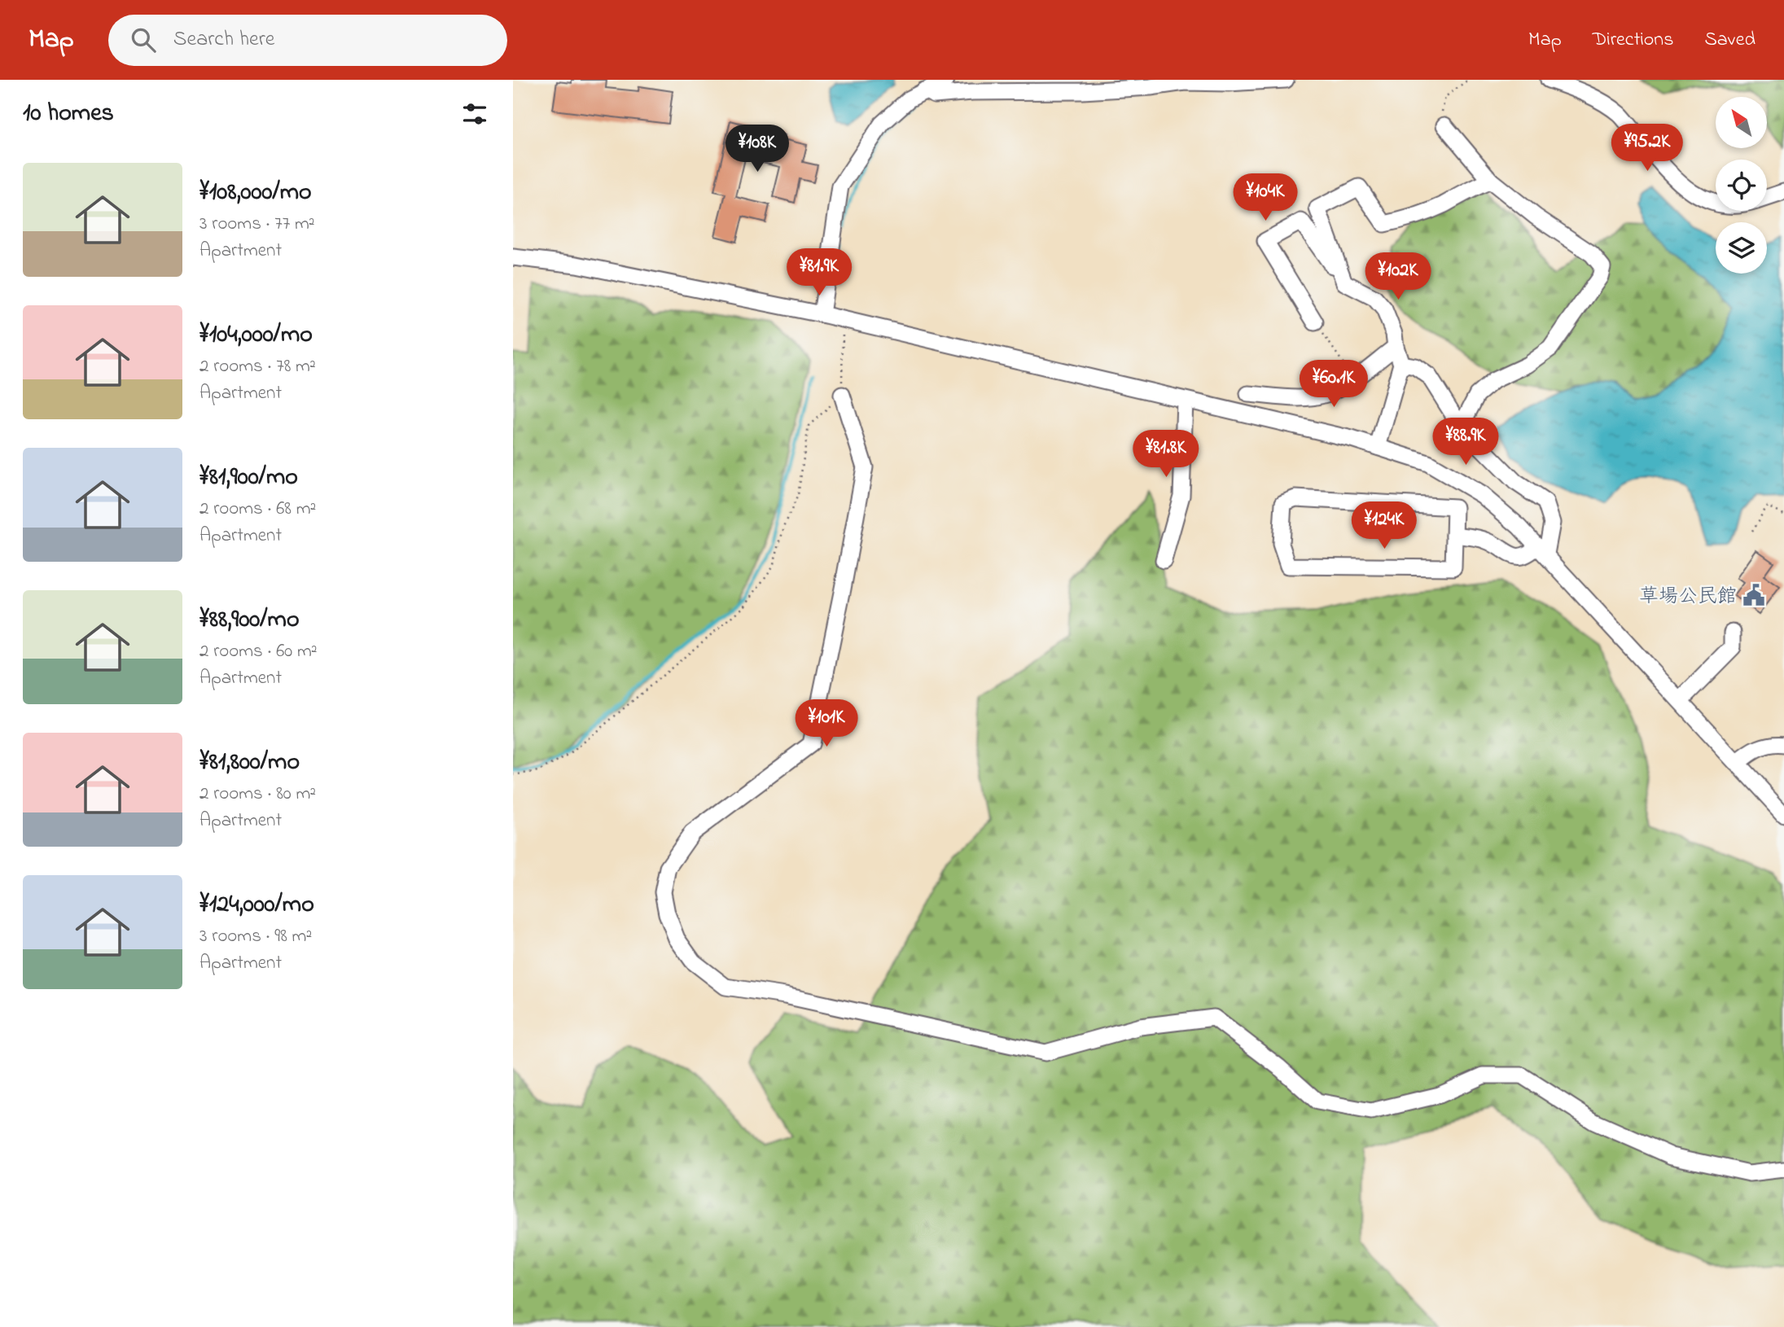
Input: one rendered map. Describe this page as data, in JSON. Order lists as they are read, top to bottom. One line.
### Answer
{"places":{"public building":["草場公民館"]},"north":"top left","page":{"header":"Map","search":"Search here","nav":["Map","Directions","Saved"],"heading":"10 homes","price":["¥95.2K","¥108K","¥104K","¥81.9K","¥102K","¥60.1K","¥88.9K","¥81.8K","¥124K","¥101K"],"list":[{"name":"¥108,000/mo","note":"3 rooms · 77 m² · Apartment"},{"name":"¥104,000/mo","note":"2 rooms · 78 m² · Apartment"},{"name":"¥81,900/mo","note":"2 rooms · 68 m² · Apartment"},{"name":"¥88,900/mo","note":"2 rooms · 60 m² · Apartment"},{"name":"¥81,800/mo","note":"2 rooms · 80 m² · Apartment"},{"name":"¥124,000/mo","note":"3 rooms · 98 m² · Apartment"}]}}
